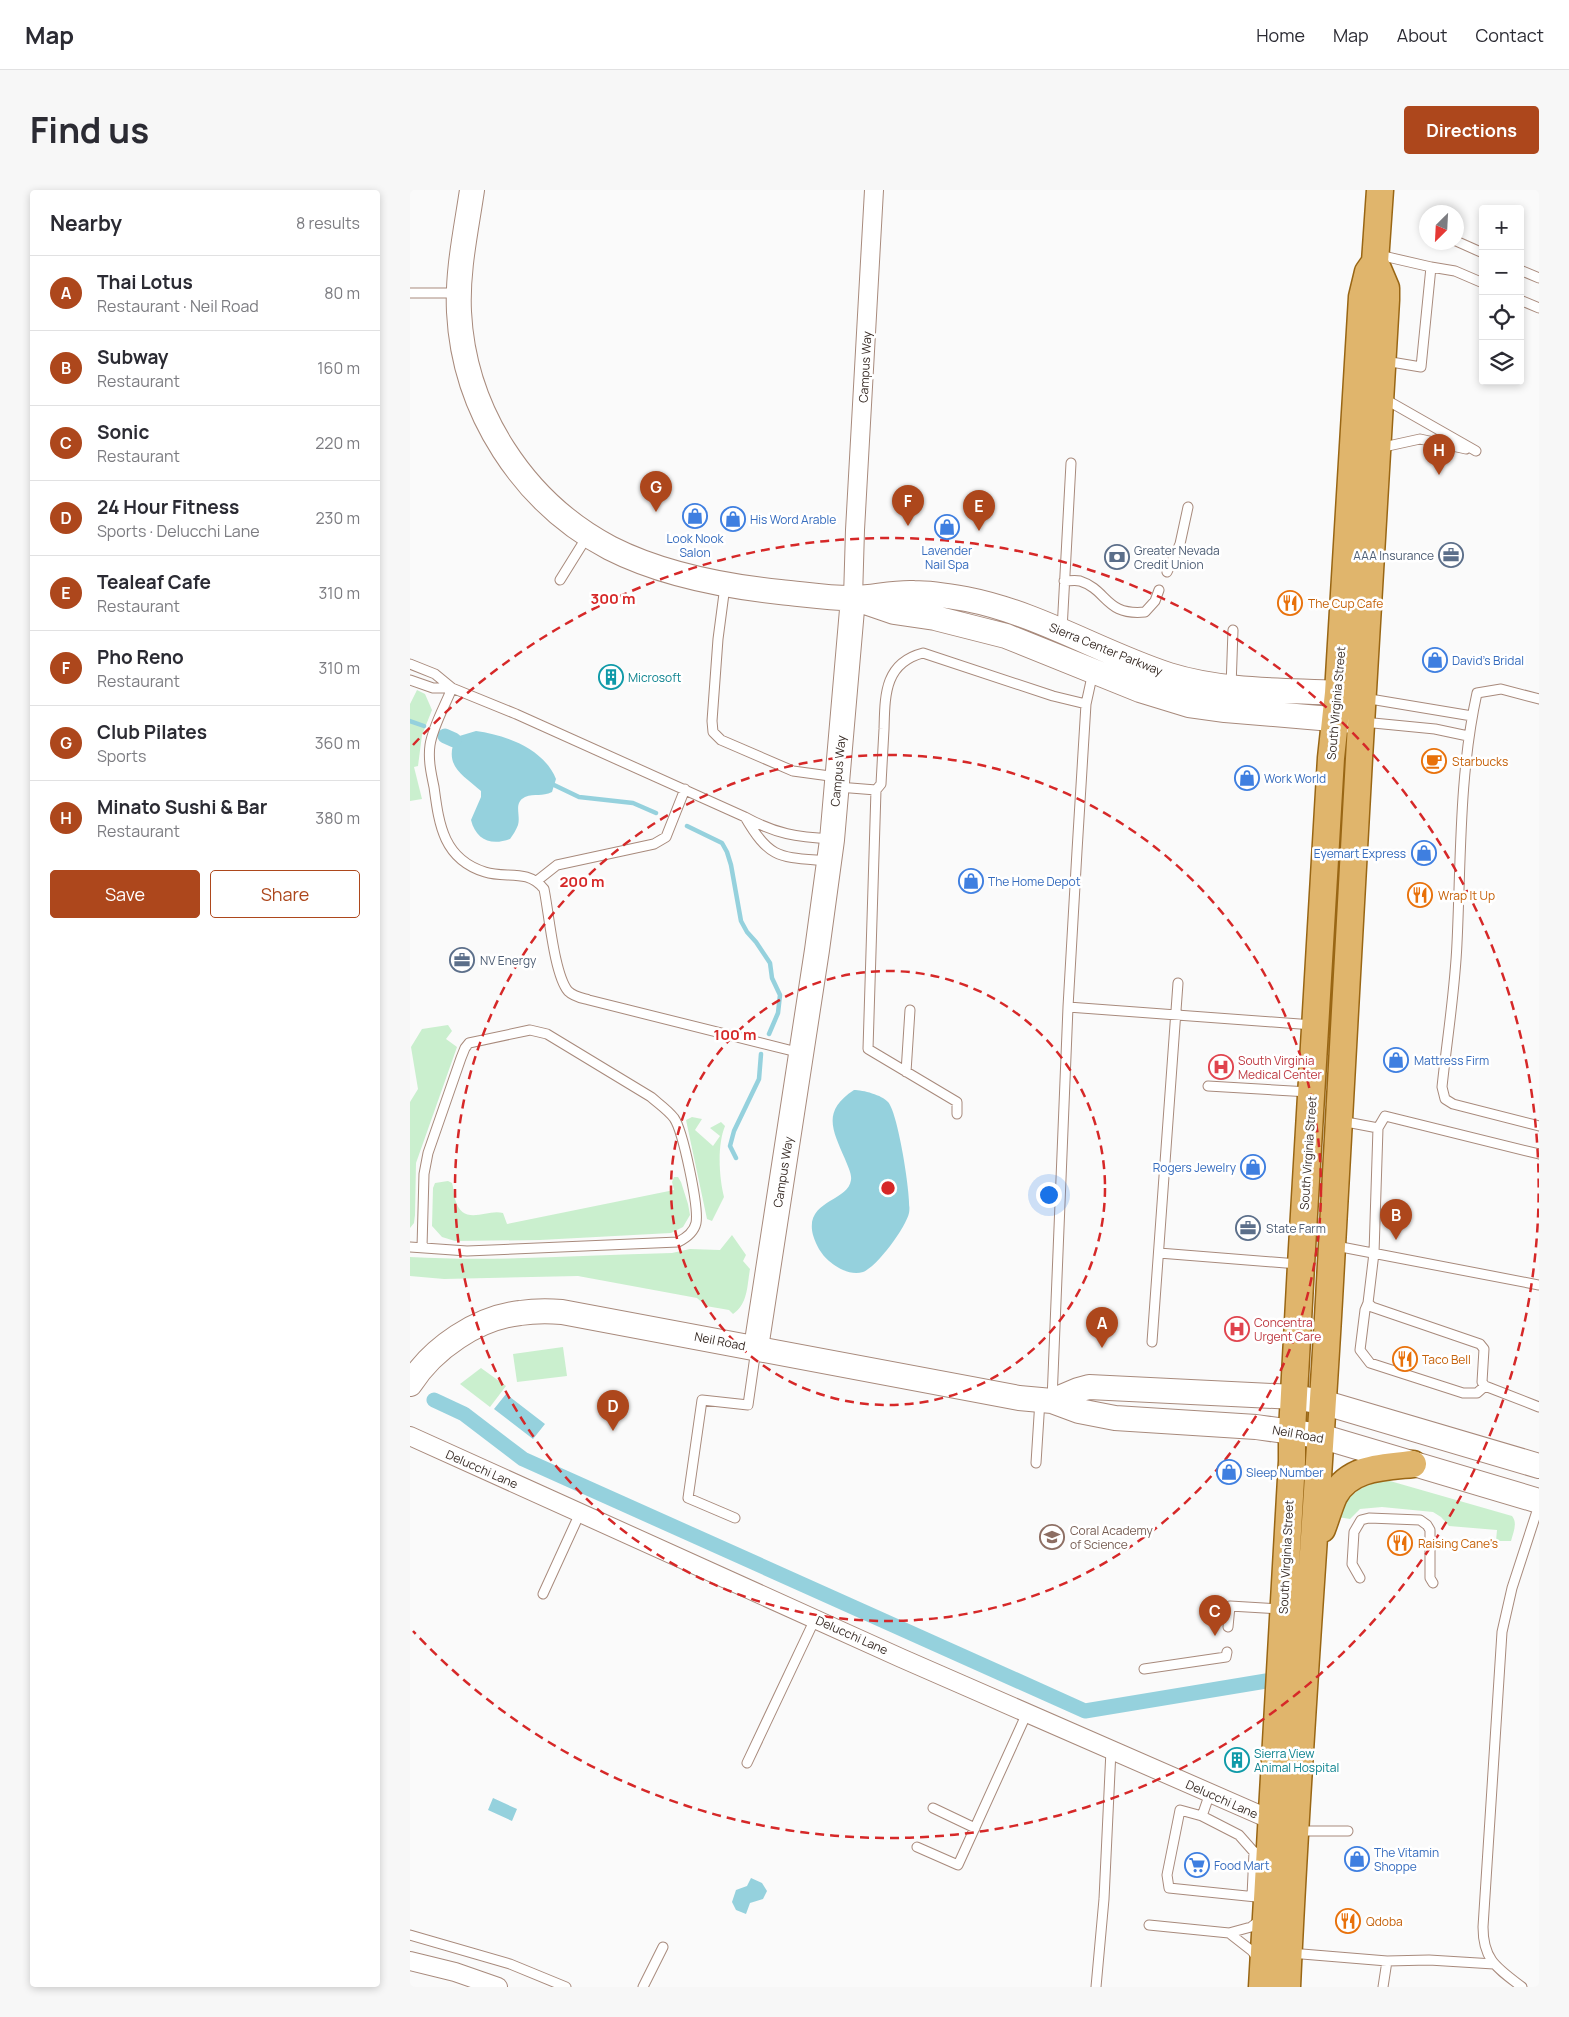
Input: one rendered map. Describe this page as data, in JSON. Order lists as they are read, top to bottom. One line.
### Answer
{"streets":{"main road":["South Virginia Street"],"street":["Campus Way","Sierra Center Parkway","Neil Road","Delucchi Lane"]},"crossings":[["Campus Way","Sierra Center Parkway"],["Campus Way","Neil Road"],["Sierra Center Parkway","South Virginia Street"],["South Virginia Street","Neil Road"],["South Virginia Street","Delucchi Lane"]],"places":{"shop":["Look Nook Salon","His Word Arable","Lavender Nail Spa","David's Bridal","Work World","Eyemart Express","The Home Depot","Mattress Firm","Rogers Jewelry","Sleep Number","The Vitamin Shoppe"],"office":["AAA Insurance","NV Energy","State Farm"],"bank":["Greater Nevada Credit Union"],"restaurant":["The Cup Cafe","Wrap It Up","Taco Bell","Raising Cane's","Qdoba"],"building":["Microsoft","Sierra View Animal Hospital"],"cafe":["Starbucks"],"hospital":["South Virginia Medical Center","Concentra Urgent Care"],"school or university":["Coral Academy of Science"],"supermarket":["Food Mart"]},"north":"bottom left","page":{"header":"Map","nav":["Home","Map","About","Contact"],"title":"Find us","buttons":["Directions",["Save","Share"]],"heading":["Nearby","8 results"],"map_buttons":["+","−"],"list":[{"mark":"A","name":"Thai Lotus","note":"Restaurant · Neil Road","value":"80 m"},{"mark":"B","name":"Subway","note":"Restaurant","value":"160 m"},{"mark":"C","name":"Sonic","note":"Restaurant","value":"220 m"},{"mark":"D","name":"24 Hour Fitness","note":"Sports · Delucchi Lane","value":"230 m"},{"mark":"E","name":"Tealeaf Cafe","note":"Restaurant","value":"310 m"},{"mark":"F","name":"Pho Reno","note":"Restaurant","value":"310 m"},{"mark":"G","name":"Club Pilates","note":"Sports","value":"360 m"},{"mark":"H","name":"Minato Sushi & Bar","note":"Restaurant","value":"380 m"}],"pins":["H","G","F","E","B","A","D","C"]},"rings":["300 m","200 m","100 m"]}
